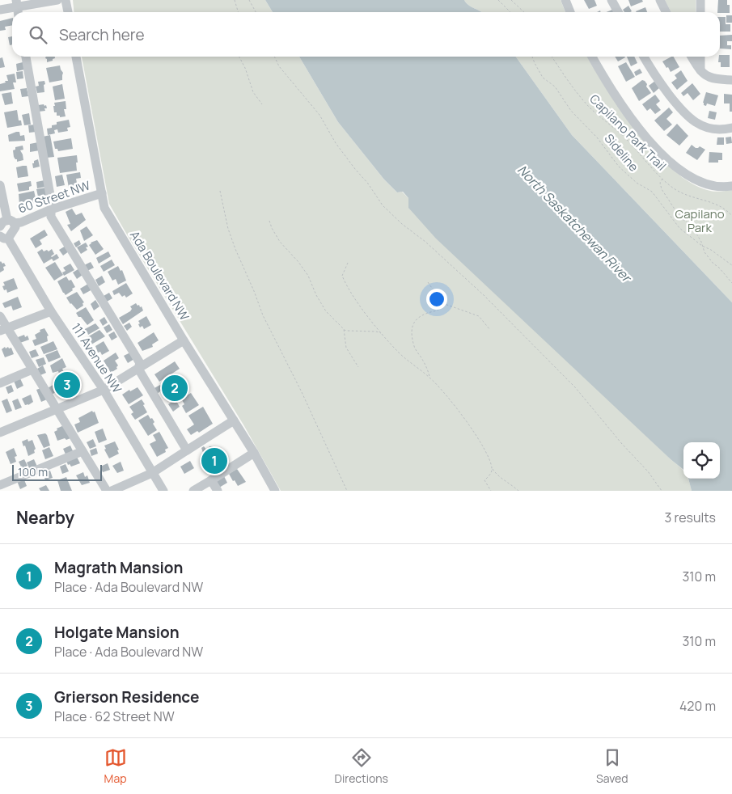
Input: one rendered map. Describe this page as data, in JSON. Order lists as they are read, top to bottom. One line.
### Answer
{"streets":{"street":["60 Street NW","Ada Boulevard NW","111 Avenue NW"],"path":["Capilano Park Trail","Sideline"]},"crossings":[["60 Street NW","Ada Boulevard NW"]],"water":["North Saskatchewan River"],"parks":["Capilano Park"],"scale_bar":"100 m","page":{"search":"Search here","pins":["3","2","1"],"scale":"100 m","heading":["Nearby","3 results"],"list":[{"mark":"1","name":"Magrath Mansion","note":"Place · Ada Boulevard NW","value":"310 m"},{"mark":"2","name":"Holgate Mansion","note":"Place · Ada Boulevard NW","value":"310 m"},{"mark":"3","name":"Grierson Residence","note":"Place · 62 Street NW","value":"420 m"}],"nav":["Map","Directions","Saved"]}}
